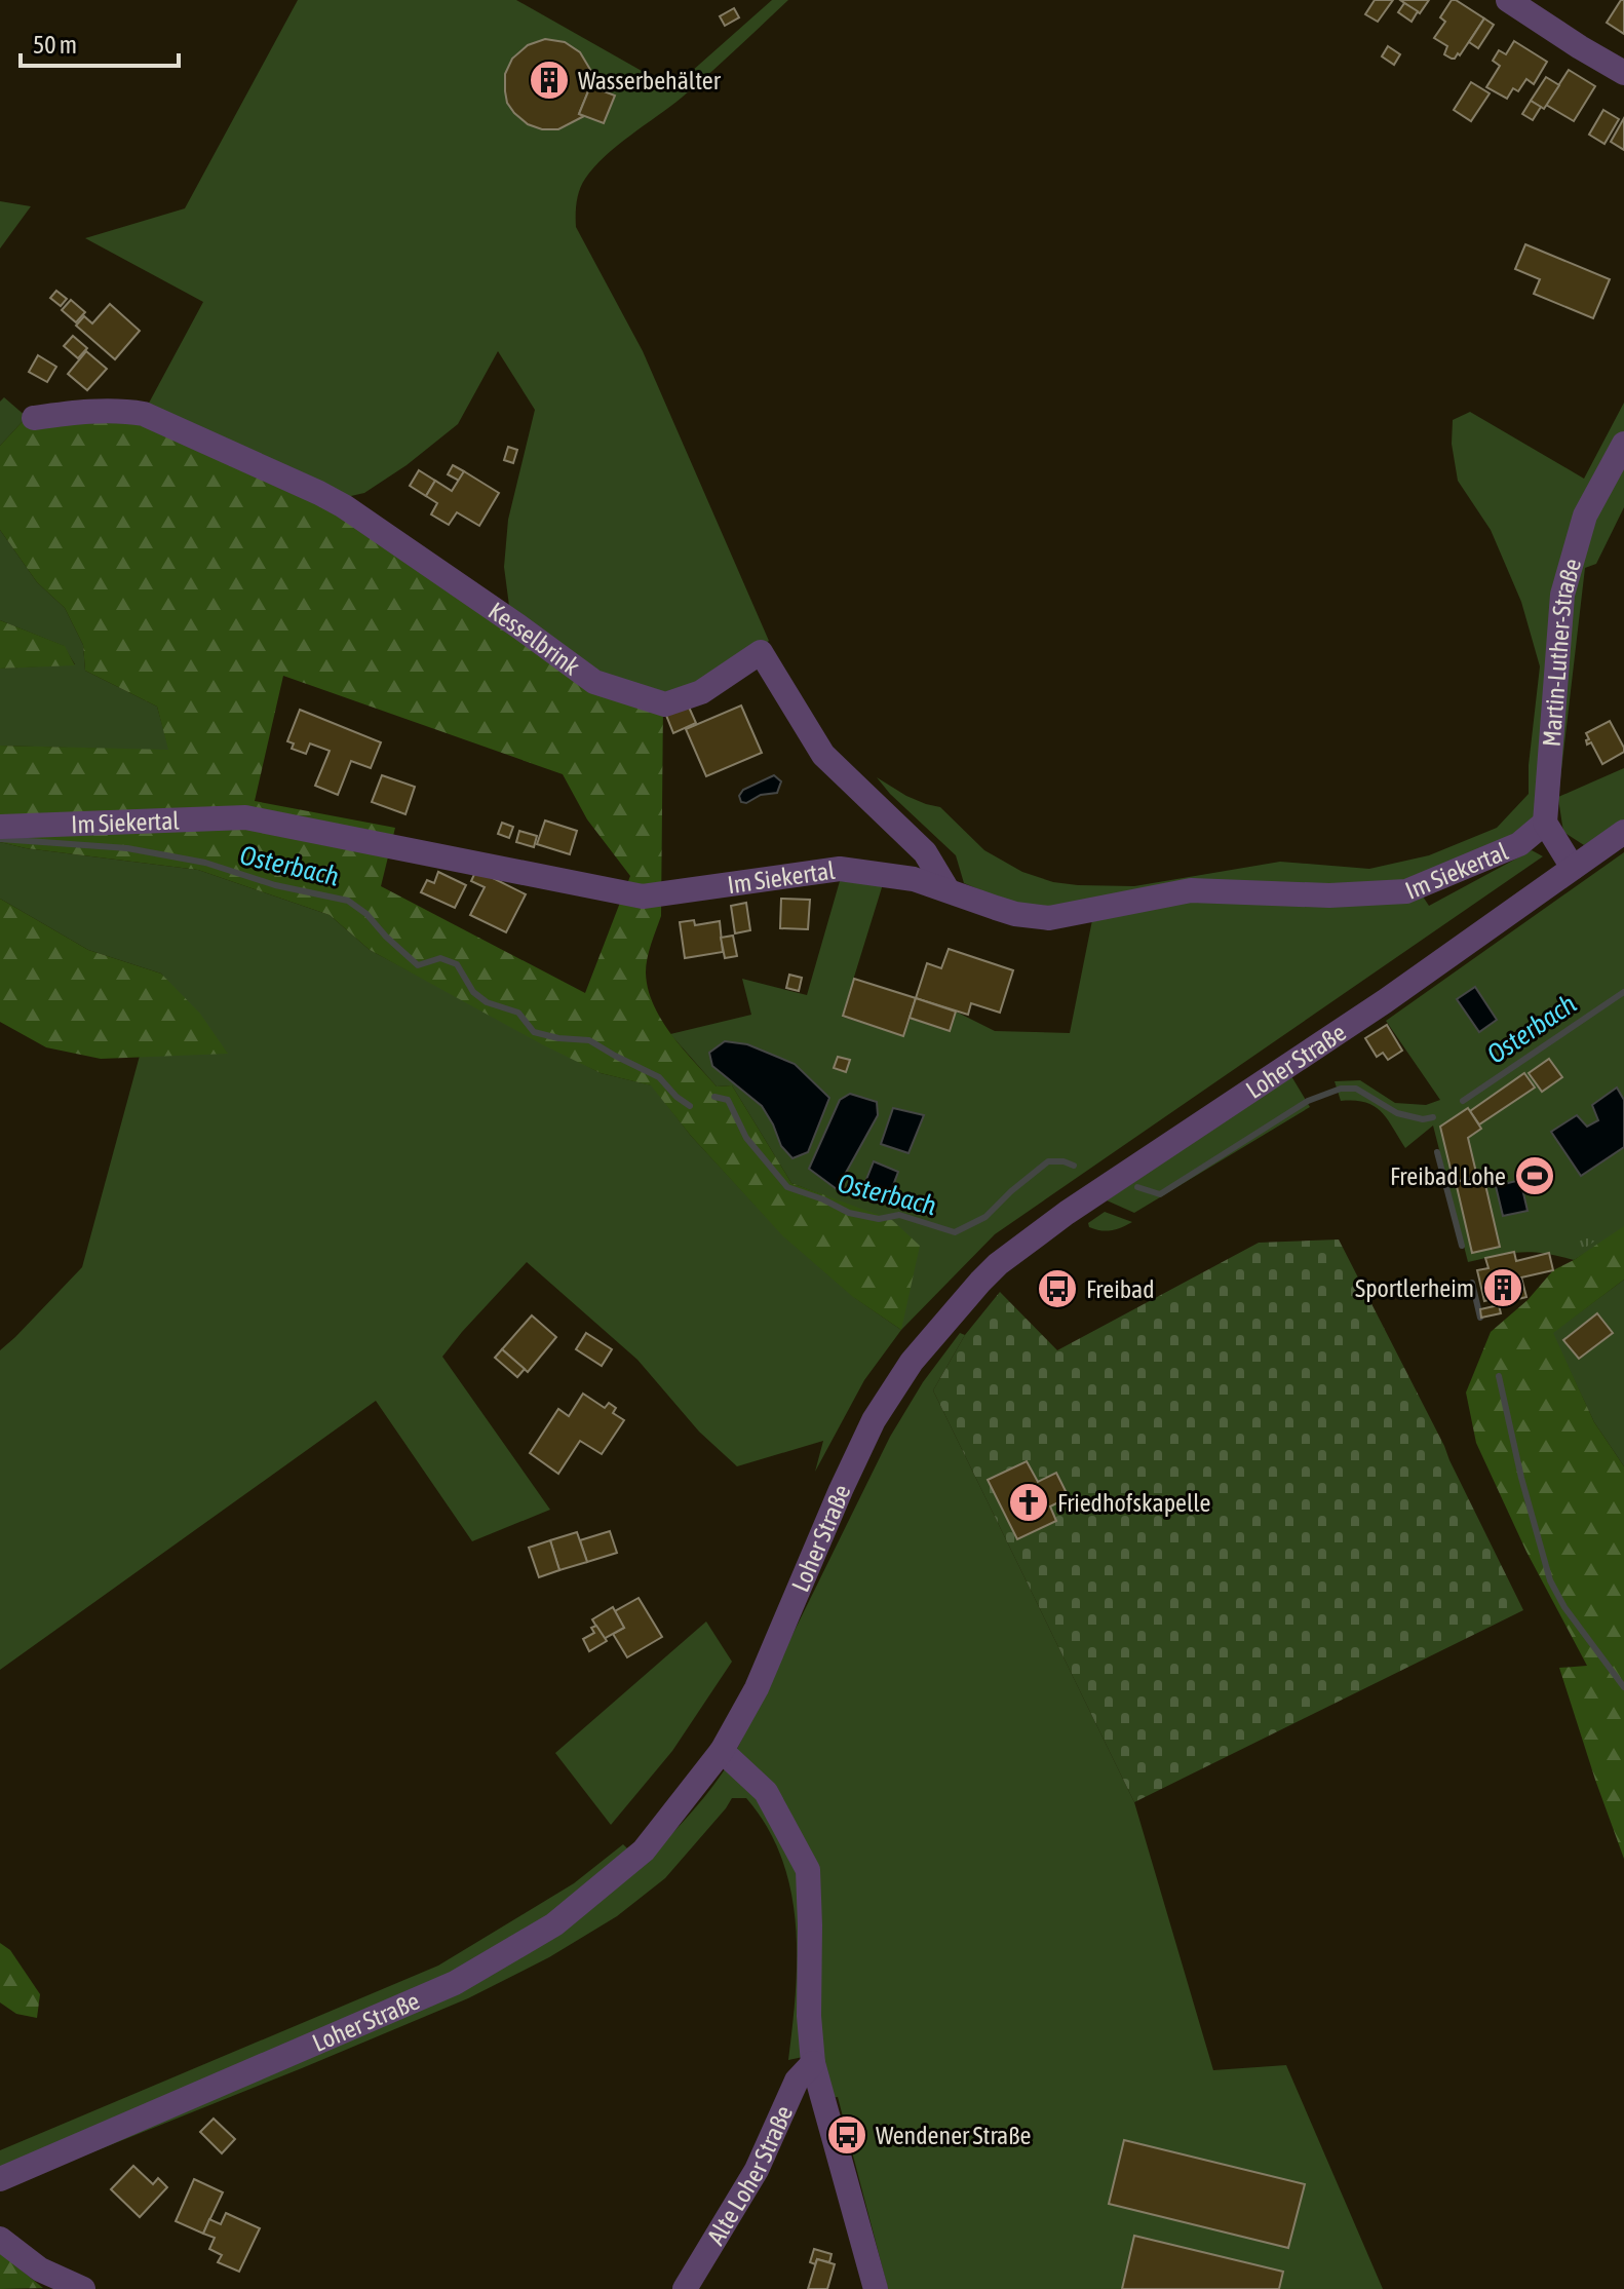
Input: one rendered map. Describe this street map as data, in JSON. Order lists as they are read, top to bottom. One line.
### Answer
{"streets":{"street":["Kesselbrink","Martin-Luther-Straße","Im Siekertal","Loher Straße","Alte Loher Straße"]},"crossings":[["Kesselbrink","Im Siekertal"],["Martin-Luther-Straße","Im Siekertal"]],"water":["Osterbach"],"places":{"building":["Wasserbehälter","Sportlerheim"],"sports":["Freibad Lohe"],"bus stop":["Freibad","Wendener Straße"],"church":["Friedhofskapelle"]},"scale_bar":"50 m"}
